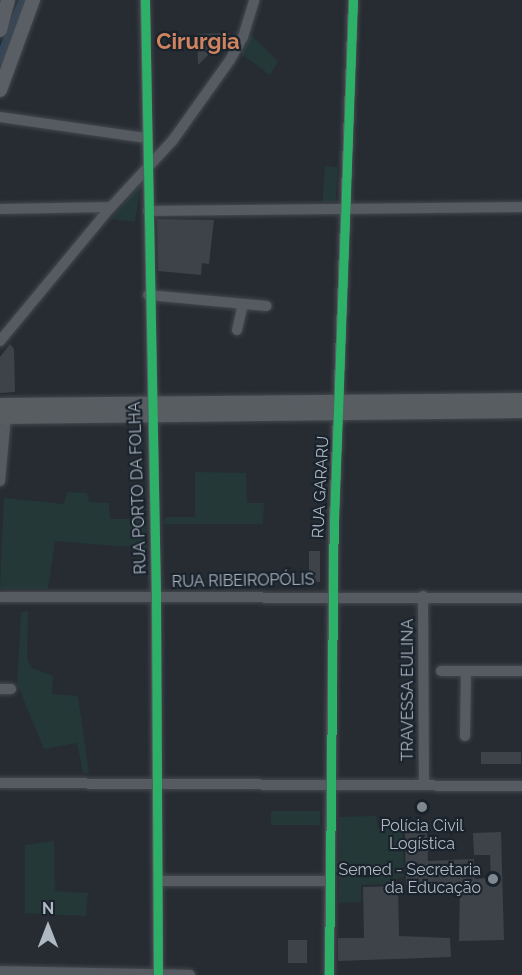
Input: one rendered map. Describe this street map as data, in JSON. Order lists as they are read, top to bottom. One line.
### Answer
{"streets":{"street":["RUA GARARU","RUA PORTO DA FOLHA","RUA RIBEIROPÓLIS","TRAVESSA EULINA"]},"crossings":[["RUA GARARU","RUA RIBEIROPÓLIS"],["RUA PORTO DA FOLHA","RUA RIBEIROPÓLIS"],["RUA RIBEIROPÓLIS","TRAVESSA EULINA"]],"districts":["Cirurgia"],"places":["Polícia Civil Logística","Semed - Secretaria da Educação"],"north":"top"}
